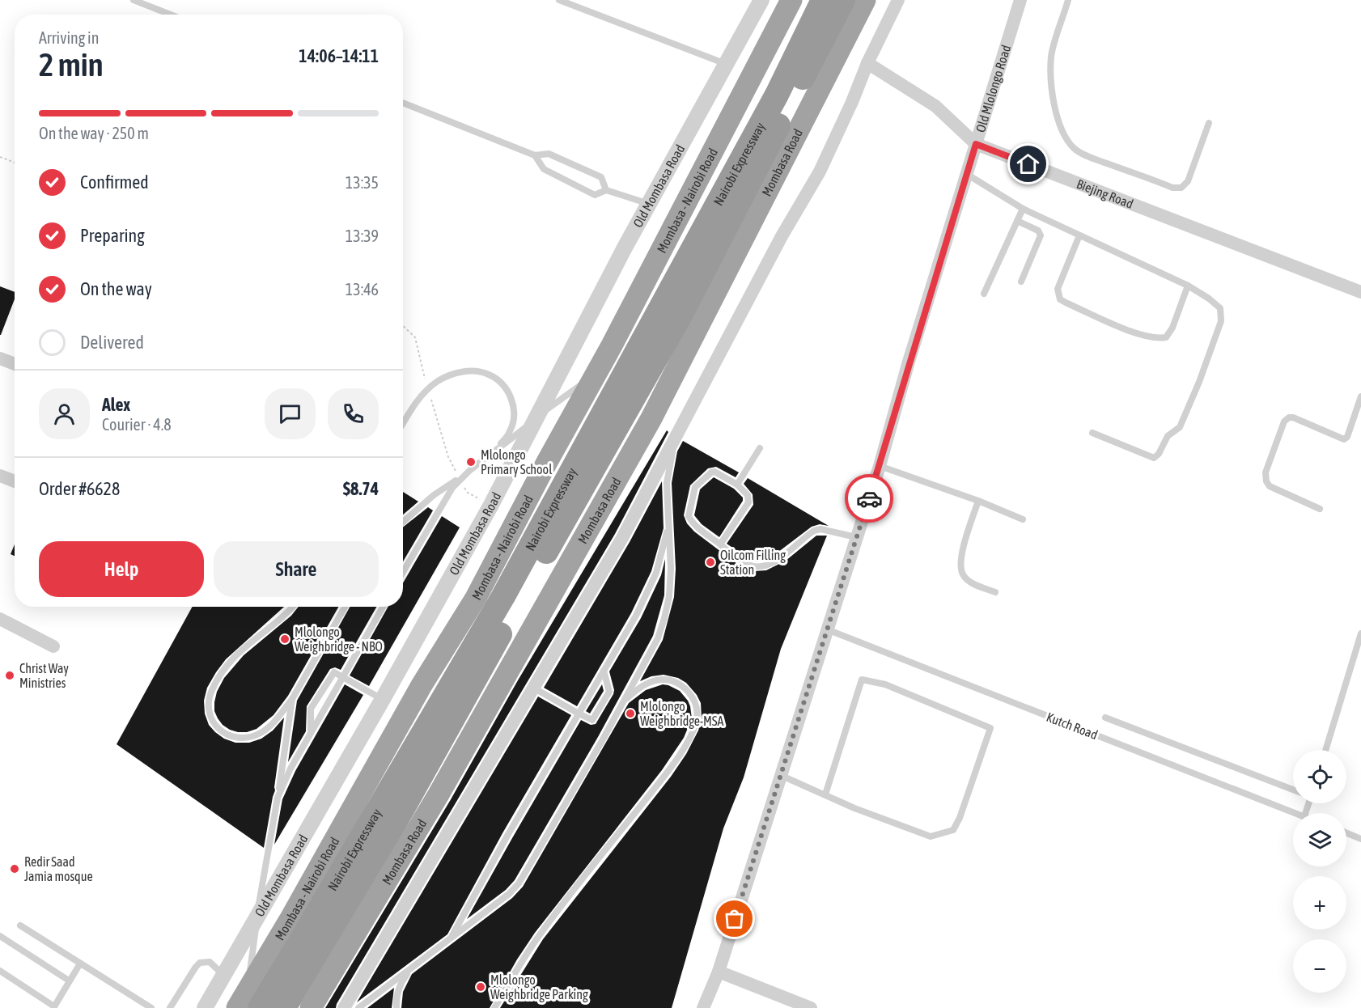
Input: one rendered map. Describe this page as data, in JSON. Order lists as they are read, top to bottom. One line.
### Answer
{"streets":{"highway":["Mombasa Road","Nairobi Expressway","Mombasa - Nairobi Road"],"street":["Old Mlolongo Road","Old Mombasa Road","Biejing Road"],"lane":["Kutch Road"]},"crossings":[["Old Mlolongo Road","Biejing Road"],["Old Mlolongo Road","Kutch Road"]],"places":["Mlolongo Primary School","Oilcom Filling Station","Mlolongo Weighbridge - NBO","Christ Way Ministries","Mlolongo Weighbridge-MSA","Redir Saad Jamia mosque","Mlolongo Weighbridge Parking"],"page":{"heading":["2 min","Arriving in","14:06–14:11"],"panel":["Alex","Courier · 4.8","Order #6628","$8.74"],"bar":"On the way · 250 m","list":[["Confirmed","13:35"],["Preparing","13:39"],["On the way","13:46"],"Delivered"],"buttons":["Help","Share"],"map_buttons":["+","−"]}}
